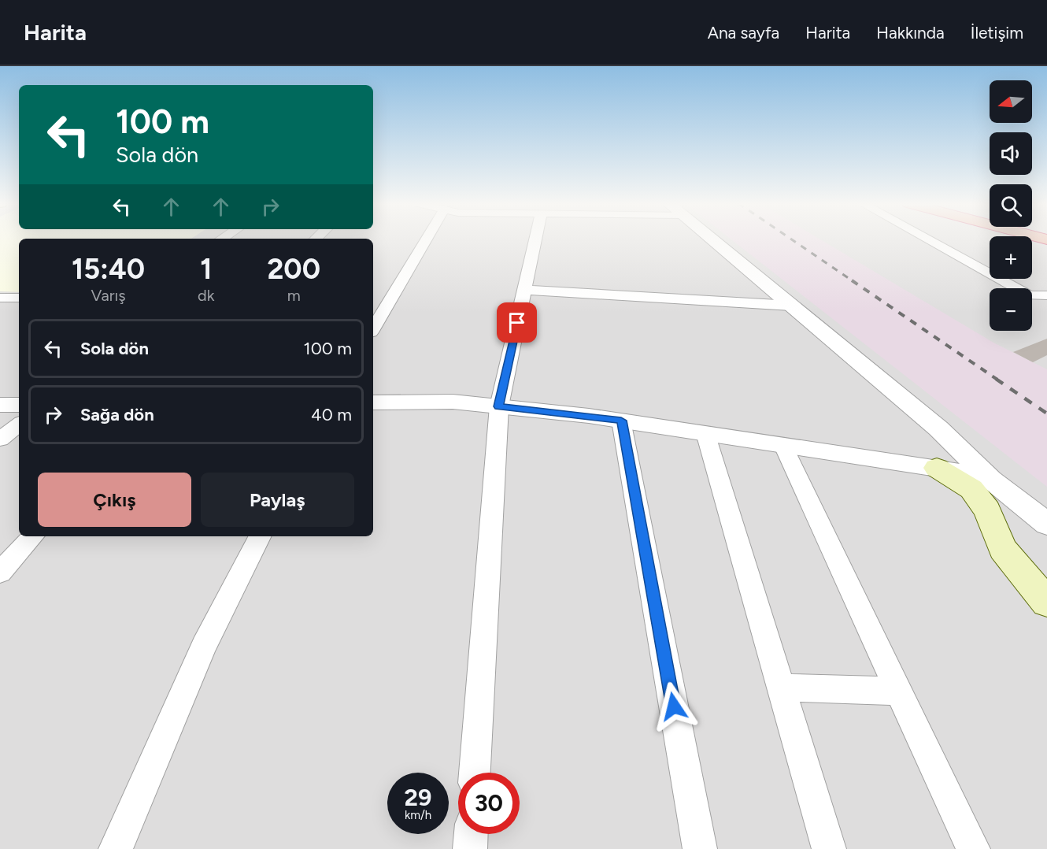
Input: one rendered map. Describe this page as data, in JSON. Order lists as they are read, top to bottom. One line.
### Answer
{"north":"left","page":{"header":"Harita","nav":["Ana sayfa","Harita","Hakkında","İletişim"],"map_buttons":["+","−"],"turn":["100 m","Sola dön"],"eta":["15:40","Varış","1","dk","200","m"],"list":[{"name":"Sola dön","value":"100 m"},{"name":"Sağa dön","value":"40 m"}],"buttons":["Çıkış","Paylaş"],"speed":"29 km/h","limit":"30"}}
